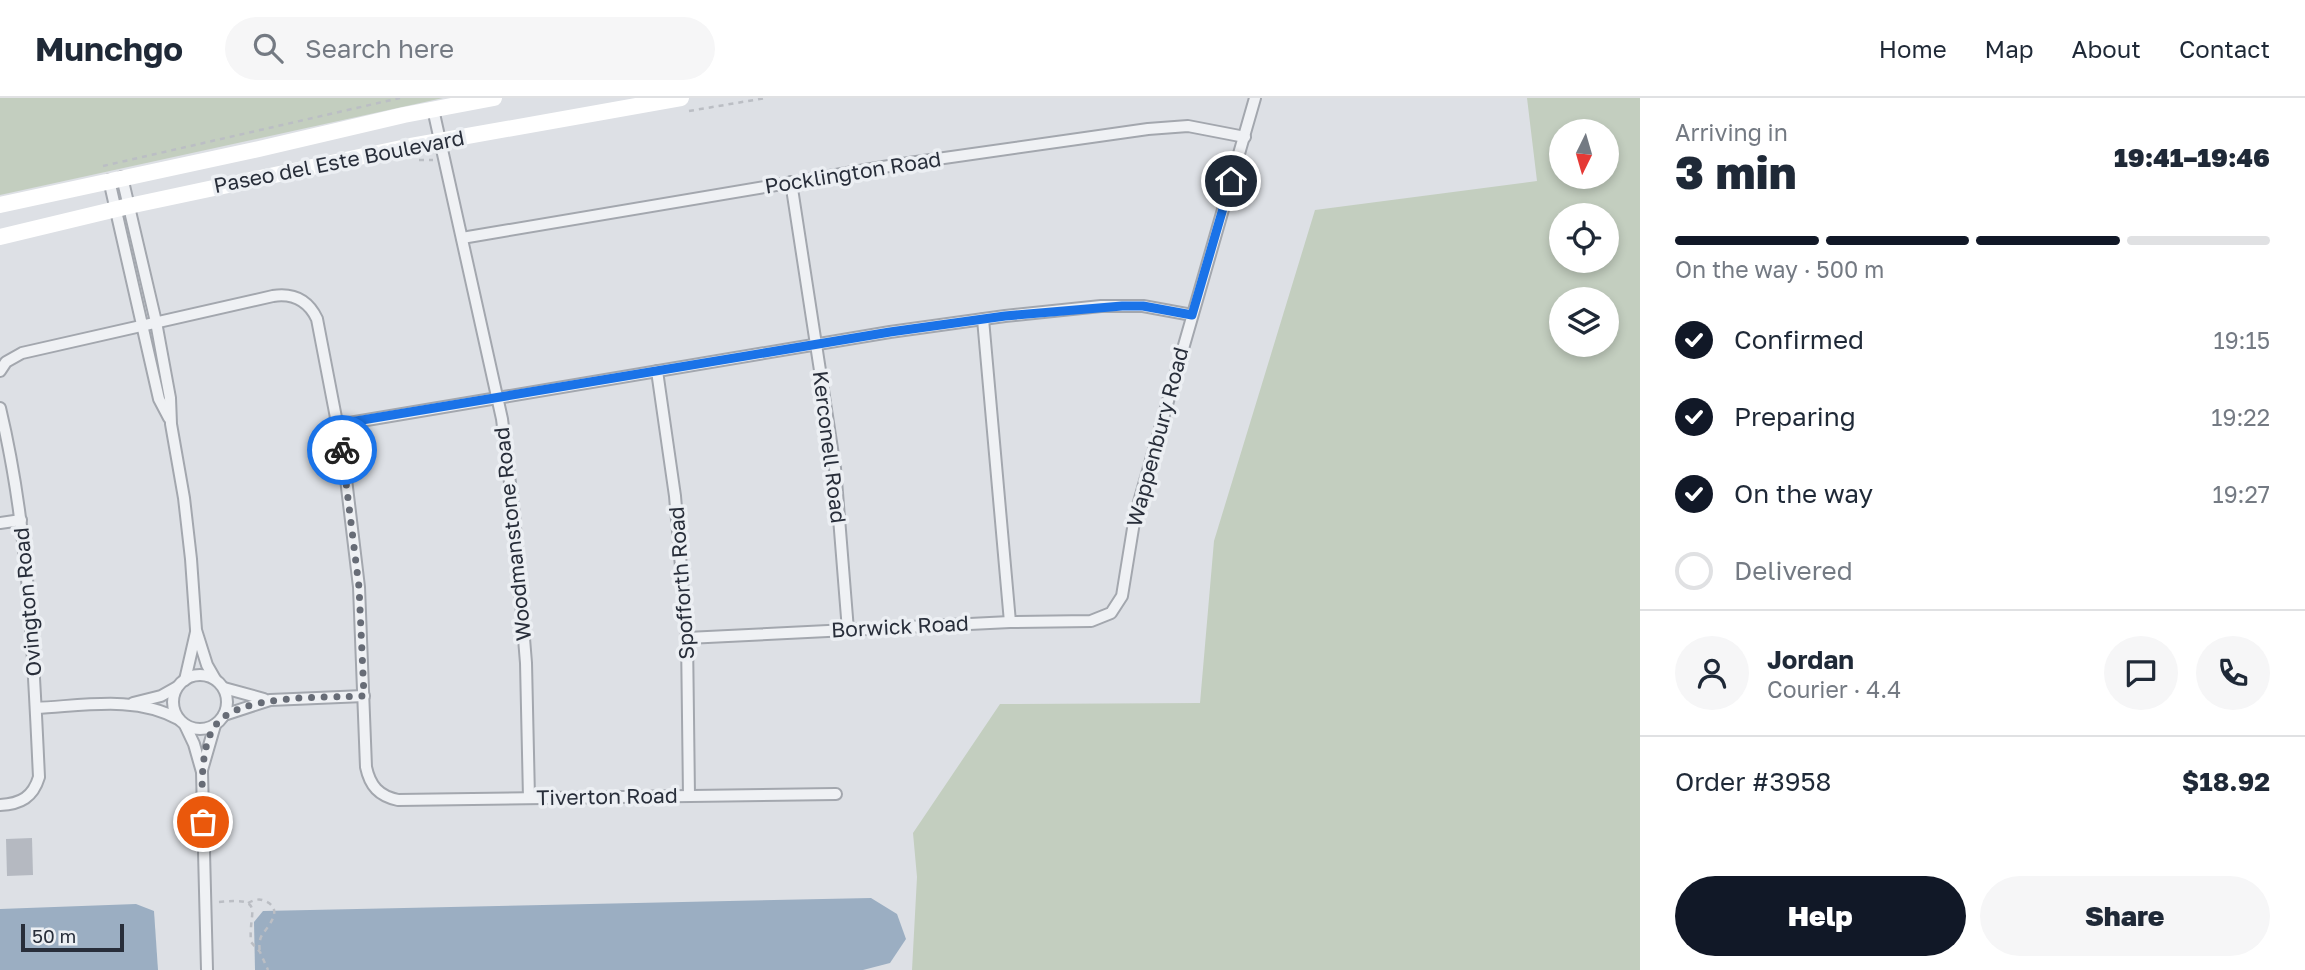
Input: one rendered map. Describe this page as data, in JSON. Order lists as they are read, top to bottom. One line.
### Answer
{"streets":{"main road":["Paseo del Este Boulevard"],"street":["Pocklington Road","Wappenbury Road","Kerconell Road","Woodmanstone Road","Spofforth Road","Ovington Road","Borwick Road","Tiverton Road"]},"crossings":[["Paseo del Este Boulevard","Woodmanstone Road"],["Pocklington Road","Wappenbury Road"],["Pocklington Road","Kerconell Road"],["Pocklington Road","Woodmanstone Road"],["Wappenbury Road","Borwick Road"],["Kerconell Road","Borwick Road"],["Woodmanstone Road","Tiverton Road"],["Spofforth Road","Borwick Road"],["Spofforth Road","Tiverton Road"]],"scale_bar":"50 m","north":"bottom","page":{"header":"Munchgo","search":"Search here","nav":["Home","Map","About","Contact"],"heading":["3 min","Arriving in","19:41–19:46"],"panel":["Jordan","Courier · 4.4","Order #3958","$18.92"],"bar":"On the way · 500 m","list":[["Confirmed","19:15"],["Preparing","19:22"],["On the way","19:27"],"Delivered"],"buttons":["Help","Share"],"scale":"50 m"}}
